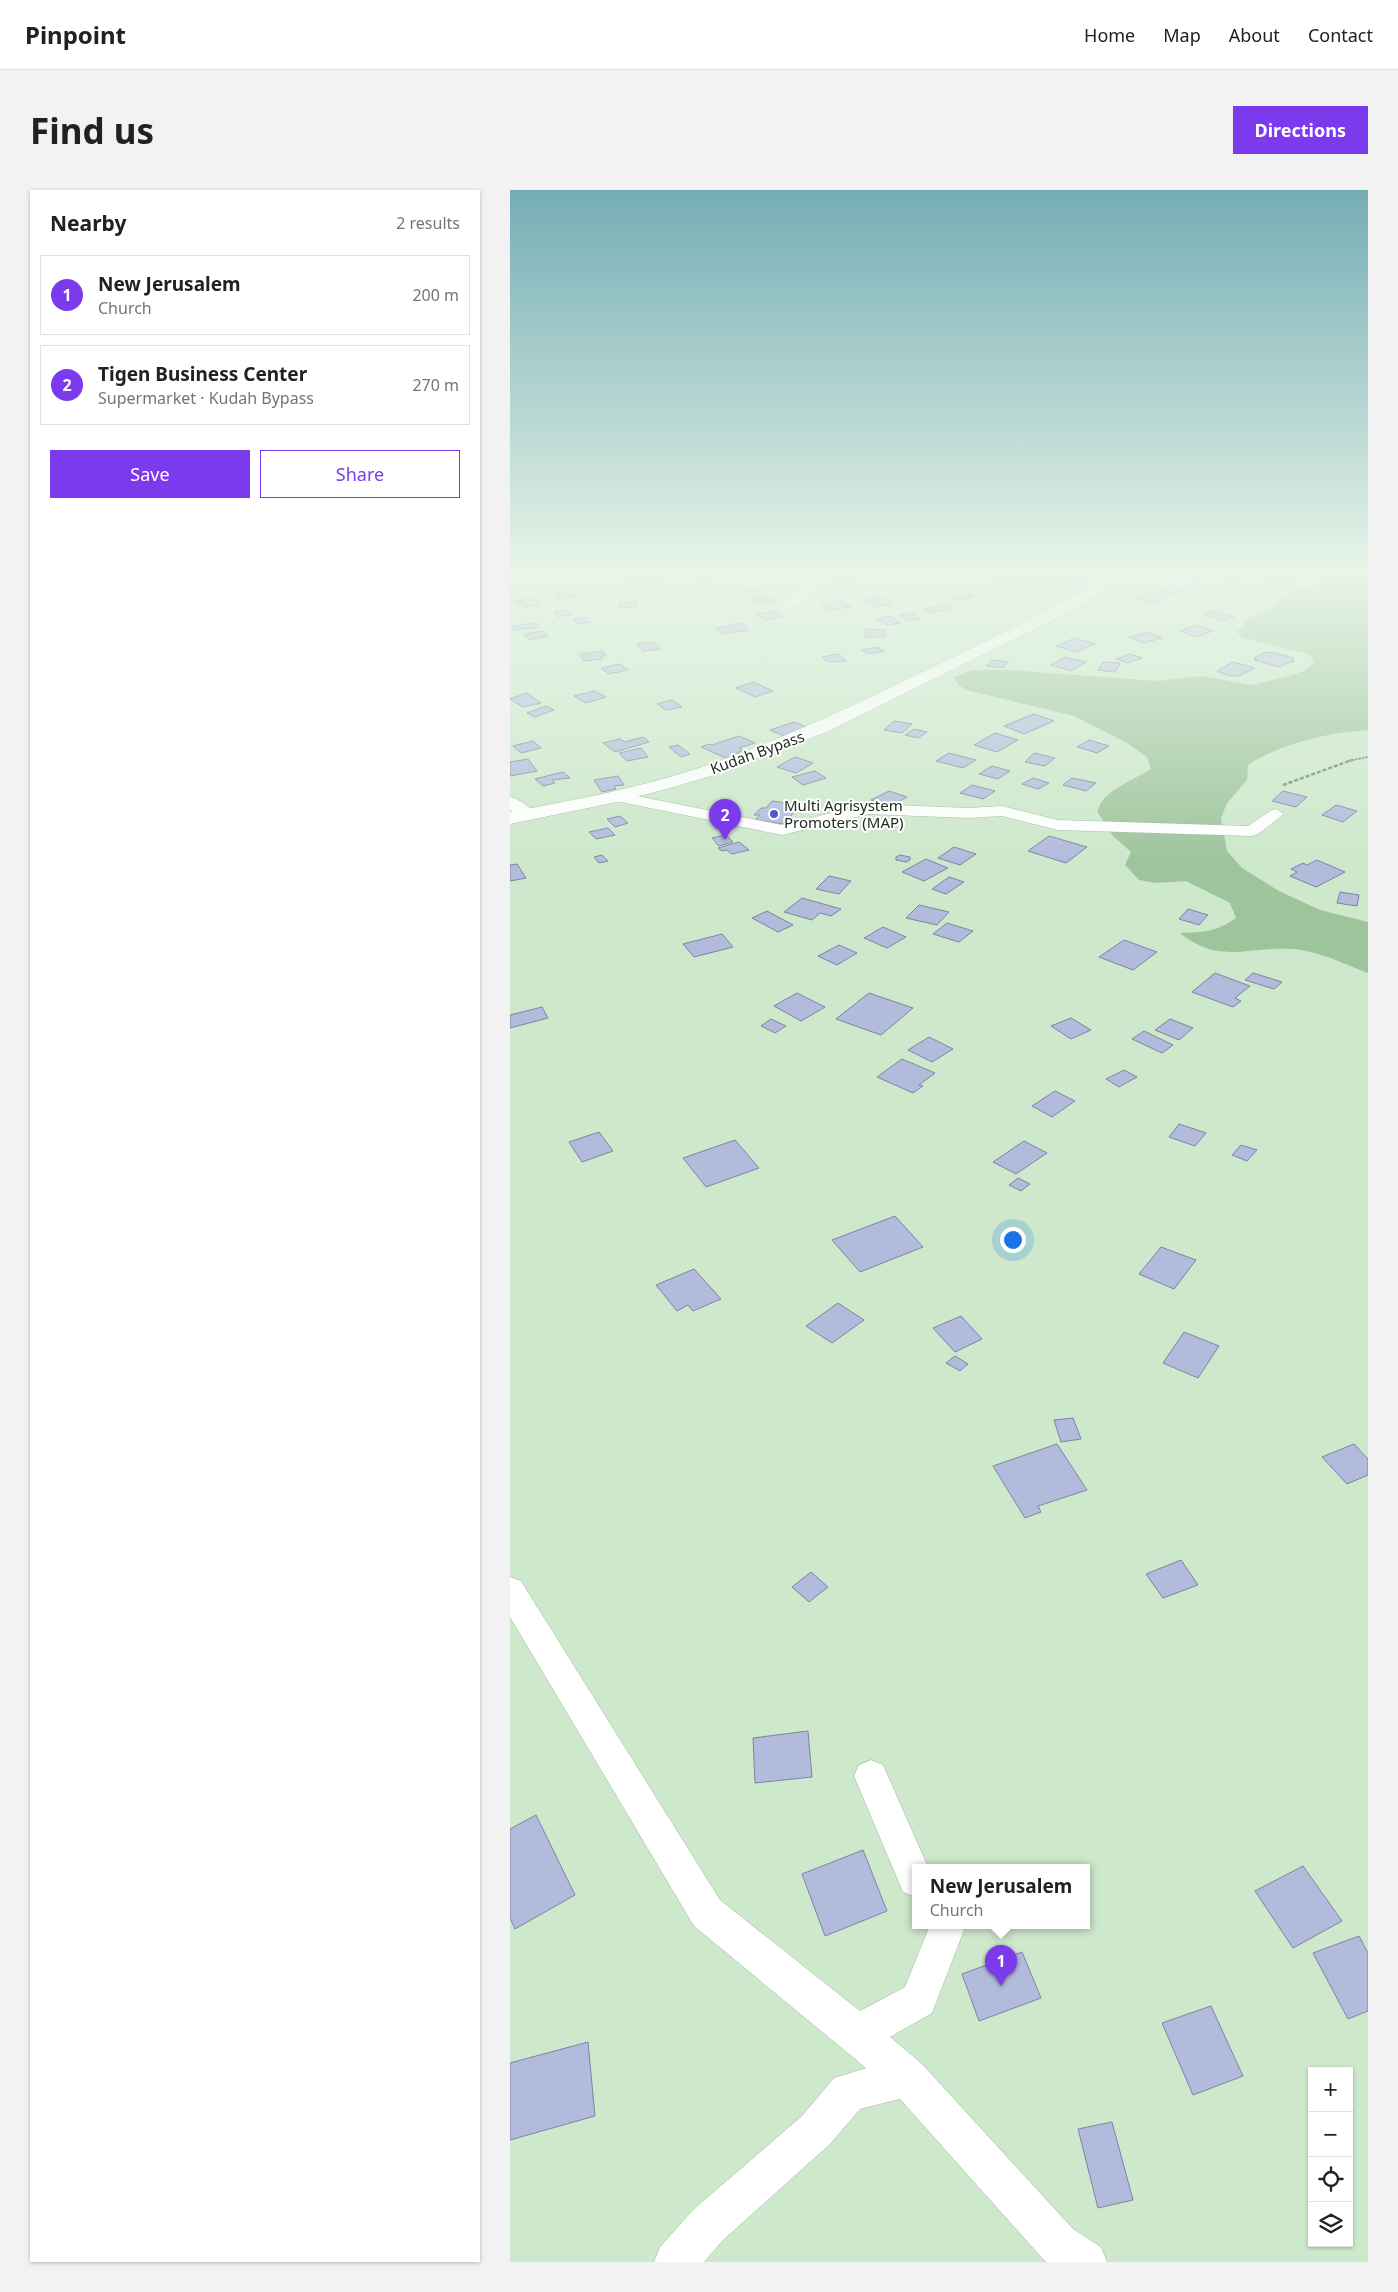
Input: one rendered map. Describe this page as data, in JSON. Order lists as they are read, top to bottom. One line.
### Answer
{"streets":{"street":["Kudah Bypass"]},"places":["Multi Agrisystem Promoters (MAP)"],"page":{"header":"Pinpoint","nav":["Home","Map","About","Contact"],"buttons":["Directions",["Save","Share"]],"title":"Find us","heading":["Nearby","2 results"],"list":[{"mark":"1","name":"New Jerusalem","note":"Church","value":"200 m"},{"mark":"2","name":"Tigen Business Center","note":"Supermarket · Kudah Bypass","value":"270 m"}],"pins":["2","1"],"popup":["New Jerusalem","Church"],"map_buttons":["+","−"]}}
